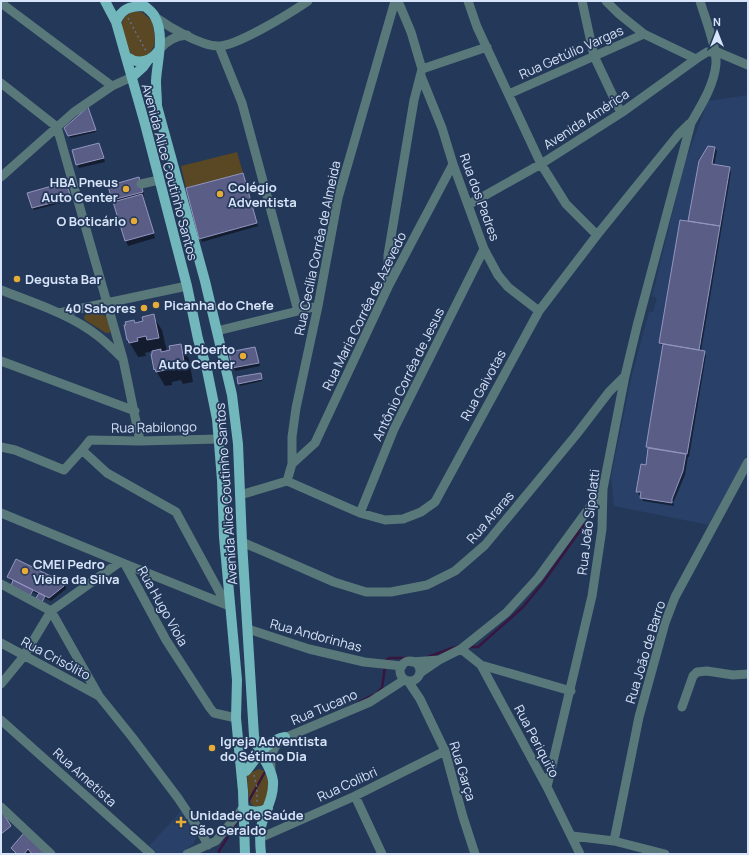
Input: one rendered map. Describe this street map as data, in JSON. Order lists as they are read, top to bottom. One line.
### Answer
{"streets":{"main road":["Avenida Alice Coutinho Santos"],"street":["Rua Getúlio Vargas","Avenida América","Rua dos Padres","Rua Cecília Corrêa de Almeida","Rua Maria Corrêa de Azevedo","Antônio Corrêa de Jesus","Rua Gaivotas","Rua Rabilongo","Rua Araras","Rua João Sipolatti","Rua Hugo Viola","Rua Andorinhas","Rua João de Barro","Rua Crisólito","Rua Tucano","Rua Periquito","Rua Garça","Rua Ametista","Rua Colibri"]},"crossings":[["Rua Getúlio Vargas","Avenida América"],["Avenida América","Rua dos Padres"],["Avenida Alice Coutinho Santos","Rua Rabilongo"],["Avenida Alice Coutinho Santos","Rua Araras"],["Avenida Alice Coutinho Santos","Rua Hugo Viola"],["Avenida Alice Coutinho Santos","Rua Andorinhas"],["Avenida Alice Coutinho Santos","Rua Tucano"],["Avenida Alice Coutinho Santos","Rua Colibri"],["Rua dos Padres","Rua Maria Corrêa de Azevedo"],["Rua dos Padres","Antônio Corrêa de Jesus"],["Rua dos Padres","Rua Gaivotas"],["Rua Cecília Corrêa de Almeida","Rua Maria Corrêa de Azevedo"],["Rua Cecília Corrêa de Almeida","Rua Gaivotas"],["Antônio Corrêa de Jesus","Rua Gaivotas"],["Rua Gaivotas","Rua João Sipolatti"],["Rua Araras","Rua João Sipolatti"],["Rua João Sipolatti","Rua Periquito"],["Rua Andorinhas","Rua Tucano"],["Rua Andorinhas","Rua Garça"],["Rua Tucano","Rua Garça"],["Rua Garça","Rua Colibri"]],"places":{"other":["HBA Pneus Auto Center","Colégio Adventista","O Boticário","Degusta Bar","Picanha do Chefe","40 Sabores","Roberto Auto Center","CMEI Pedro Vieira da Silva","Igreja Adventista do Sétimo Dia"],"health":["Unidade de Saúde São Geraldo"]},"north":"top"}
